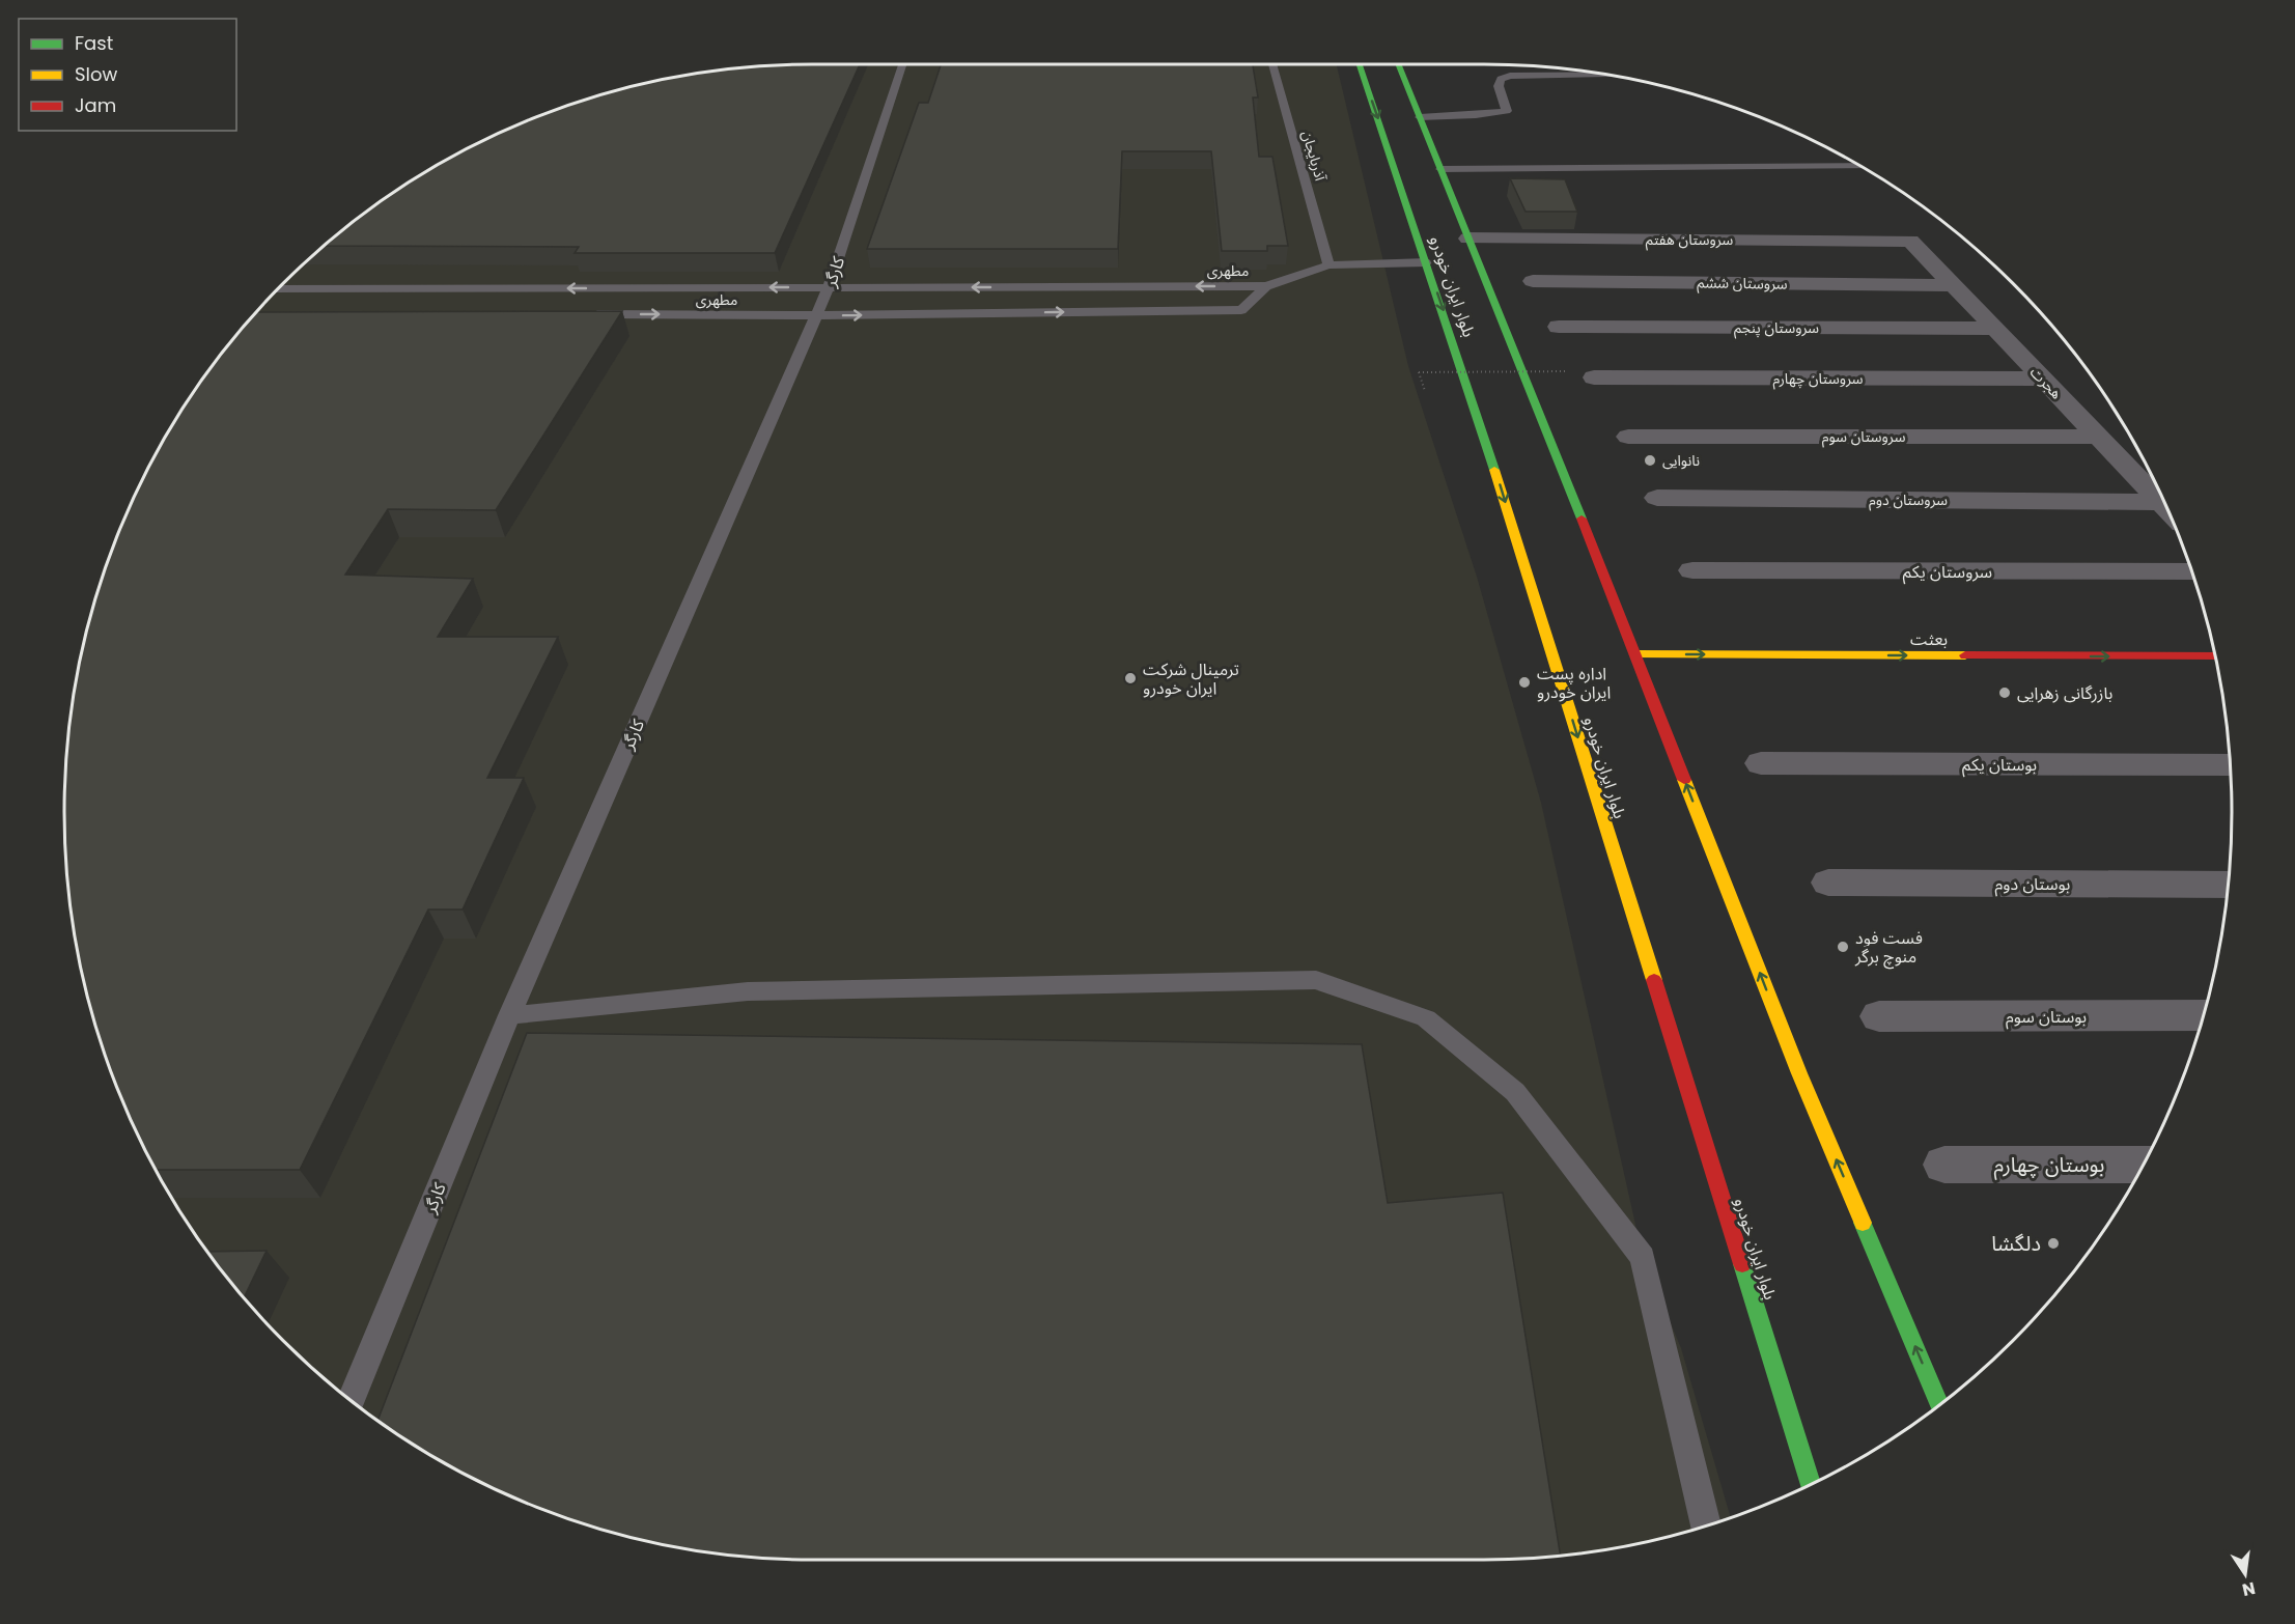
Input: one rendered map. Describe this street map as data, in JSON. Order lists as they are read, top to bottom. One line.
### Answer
{"streets":{"main road":["بلوار ایران خودرو","بعثت"],"street":["سروستان هفتم","سروستان ششم","سروستان پنجم","سروستان چهارم","هجرت","سروستان سوم","سروستان دوم","سروستان یکم","بوستان یکم","بوستان دوم","بوستان سوم","بوستان چهارم"],"lane":["آذربایجان","مطهری","کارگر"]},"crossings":[["سروستان هفتم","بلوار ایران خودرو"],["سروستان هفتم","هجرت"],["مطهری","کارگر"],["سروستان ششم","هجرت"],["بلوار ایران خودرو","بعثت"],["سروستان پنجم","هجرت"],["سروستان چهارم","هجرت"],["هجرت","سروستان سوم"],["هجرت","سروستان دوم"]],"one_way":["بعثت"],"places":["نانوایی","ترمینال شرکت ایران خودرو","اداره پست ایران خودرو","بازرگانی زهرایی","فست فود منوچ برگر","دلگشا"],"legend":["Fast","Slow","Jam"],"north":"bottom"}
